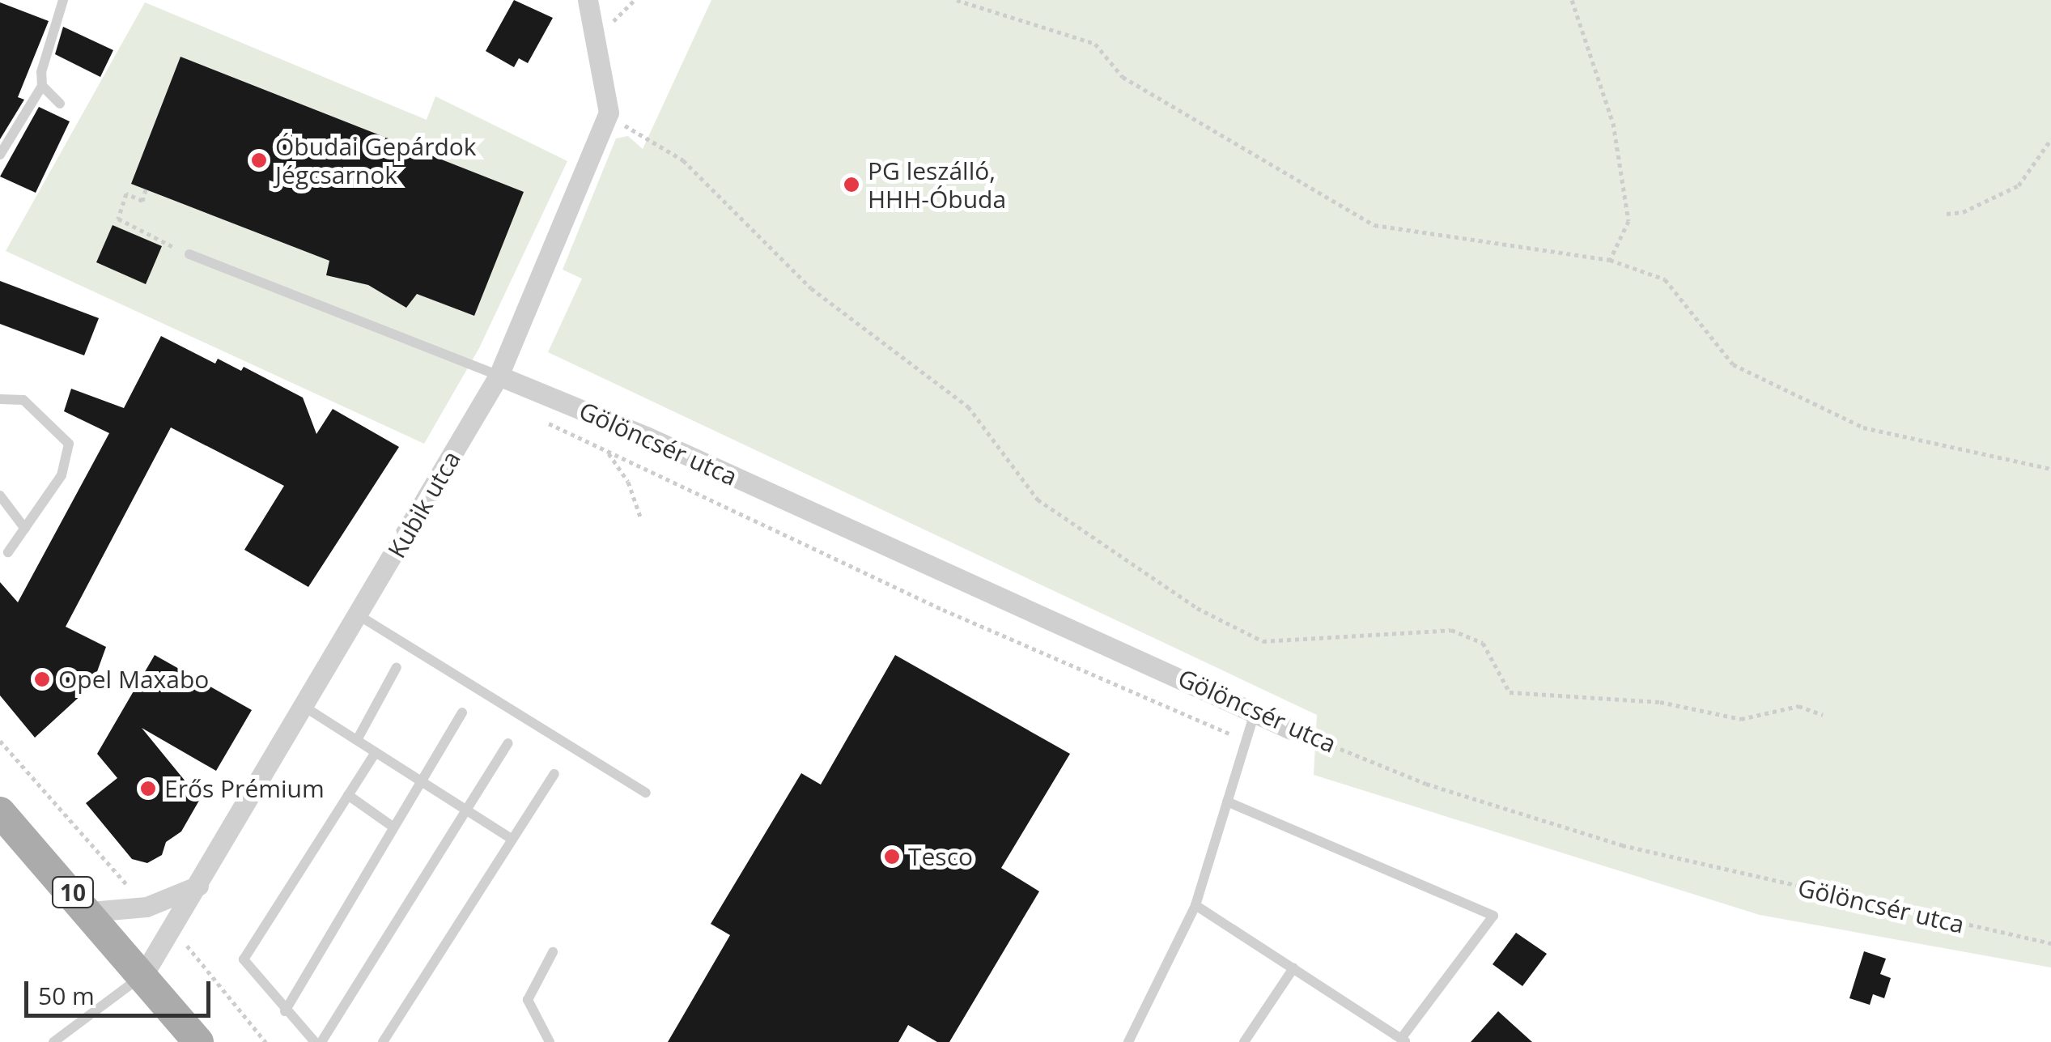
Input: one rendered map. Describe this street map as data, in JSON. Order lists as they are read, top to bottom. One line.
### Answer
{"streets":{"main road":["10"],"street":["Gölöncsér utca","Kubik utca"]},"crossings":[["Gölöncsér utca","Kubik utca"],["Kubik utca","10"]],"places":["Óbudai Gepárdok Jégcsarnok","PG leszálló, HHH-Óbuda","Opel Maxabo","Erős Prémium","Tesco"],"scale_bar":"50 m"}
